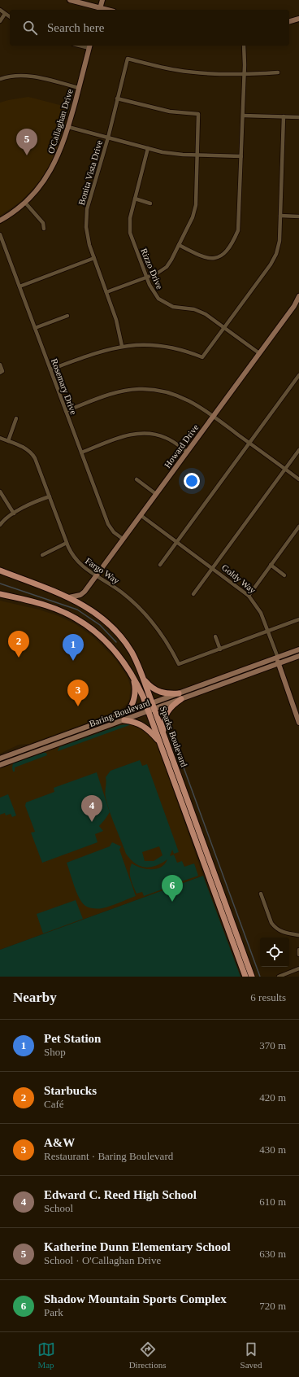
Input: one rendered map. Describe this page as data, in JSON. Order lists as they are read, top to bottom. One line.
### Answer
{"streets":{"main road":["Sparks Boulevard"],"street":["O'Callaghan Drive","Bonita Vista Drive","Rizzo Drive","Rosemary Drive","Howard Drive","Fargo Way","Goldy Way","Baring Boulevard"]},"crossings":[["Rizzo Drive","Howard Drive"],["Rosemary Drive","Howard Drive"],["Howard Drive","Fargo Way"],["Howard Drive","Goldy Way"],["Howard Drive","Sparks Boulevard"],["Goldy Way","Baring Boulevard"],["Baring Boulevard","Sparks Boulevard"]],"page":{"search":"Search here","pins":["5","2","1","3","4","6"],"heading":["Nearby","6 results"],"list":[{"mark":"1","name":"Pet Station","note":"Shop","value":"370 m"},{"mark":"2","name":"Starbucks","note":"Café","value":"420 m"},{"mark":"3","name":"A&W","note":"Restaurant · Baring Boulevard","value":"430 m"},{"mark":"4","name":"Edward C. Reed High School","note":"School","value":"610 m"},{"mark":"5","name":"Katherine Dunn Elementary School","note":"School · O'Callaghan Drive","value":"630 m"},{"mark":"6","name":"Shadow Mountain Sports Complex","note":"Park","value":"720 m"}],"nav":["Map","Directions","Saved"]}}
